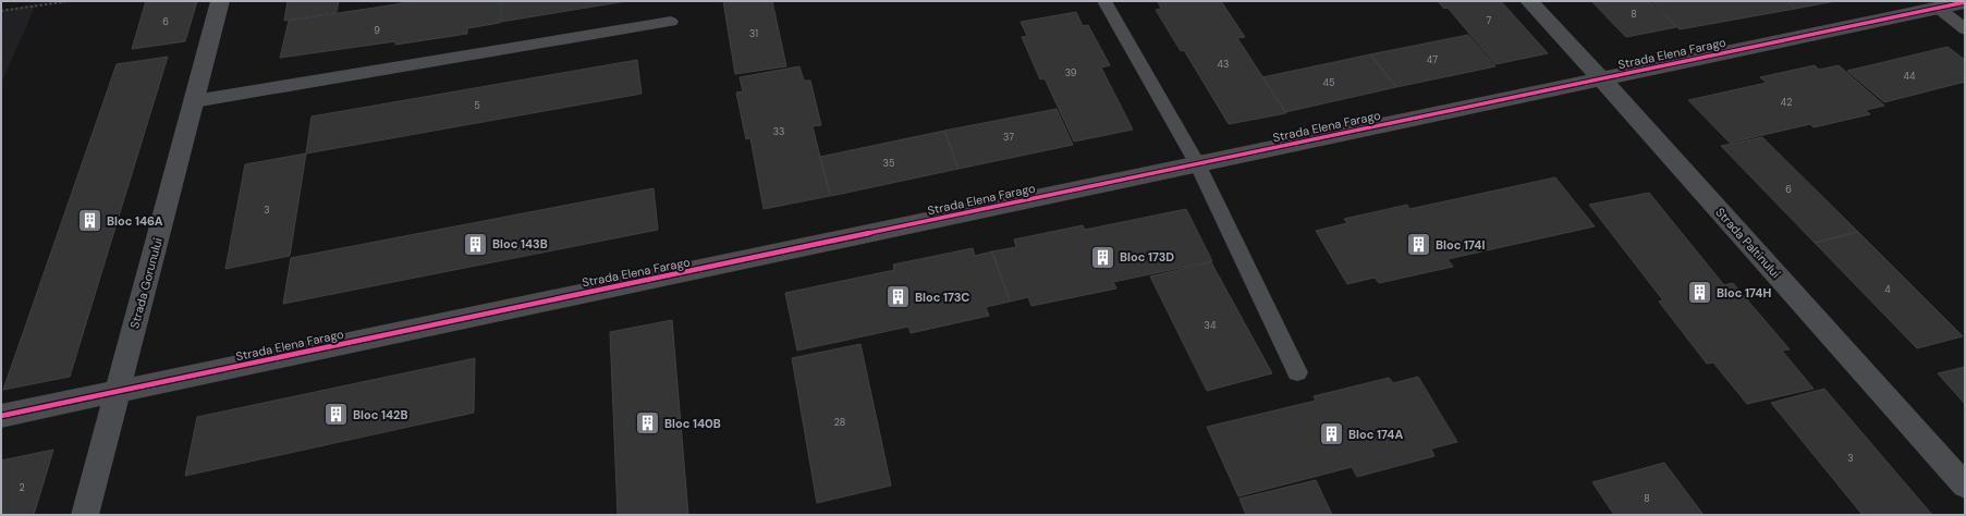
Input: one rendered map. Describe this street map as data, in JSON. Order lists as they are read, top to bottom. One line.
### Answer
{"streets":{"street":["Strada Elena Farago","Strada Paltinului","Strada Gorunului"]},"crossings":[["Strada Elena Farago","Strada Paltinului"],["Strada Elena Farago","Strada Gorunului"]],"places":{"building":["Bloc 146A","Bloc 143B","Bloc 174I","Bloc 173D","Bloc 174H","Bloc 173C","Bloc 142B","Bloc 140B","Bloc 174A"]},"house_numbers":["8","7","6","9","31","47","43","39","44","45","42","5","33","37","35","6","3","4","34","28","3","2","8"]}
